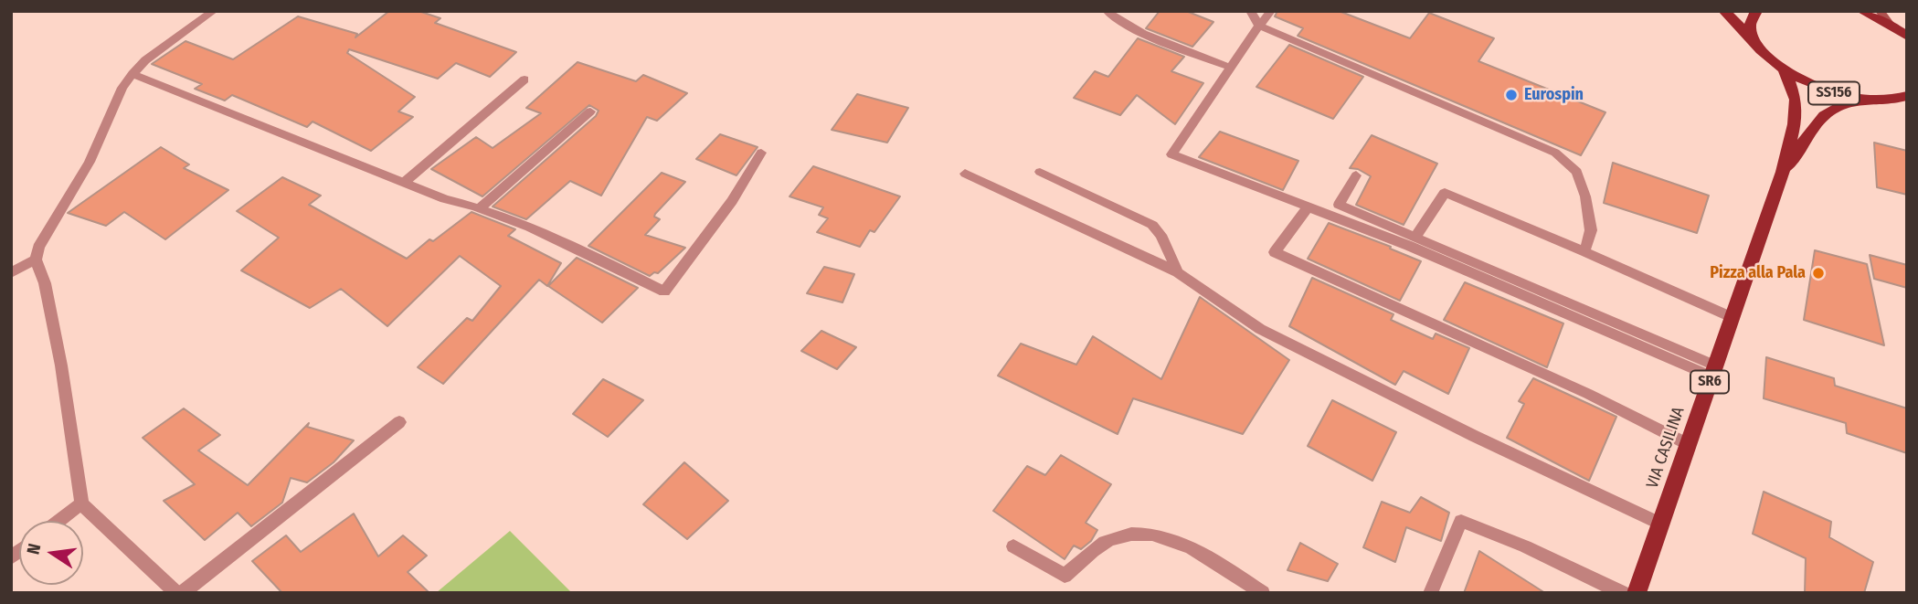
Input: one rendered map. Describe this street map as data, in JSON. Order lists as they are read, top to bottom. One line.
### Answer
{"streets":{"main road":["SS156","SR6","VIA CASILINA"]},"crossings":[["SS156","VIA CASILINA"]],"places":["Eurospin","Pizza alla Pala"],"north":"left"}
